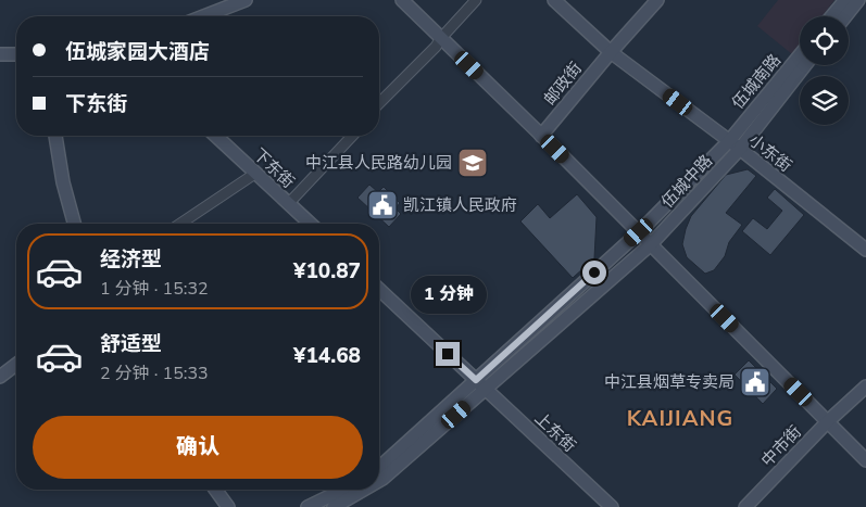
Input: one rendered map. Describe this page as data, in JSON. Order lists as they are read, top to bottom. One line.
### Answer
{"streets":{"street":["伍城南路","邮政街","小东街","下东街","伍城中路","上东街","中市街"]},"crossings":[["伍城南路","小东街"],["伍城南路","伍城中路"],["邮政街","小东街"],["小东街","伍城中路"],["伍城中路","上东街"]],"districts":["KAIJIANG"],"places":{"school or university":["中江县人民路幼儿园"],"public building":["凯江镇人民政府","中江县烟草专卖局"]},"page":{"banner":["伍城家园大酒店","下东街"],"list":[{"name":"经济型","note":"1 分钟 · 15:32","value":"¥10.87"},{"name":"舒适型","note":"2 分钟 · 15:33","value":"¥14.68"}],"bubble":"1 分钟","buttons":"确认"}}
